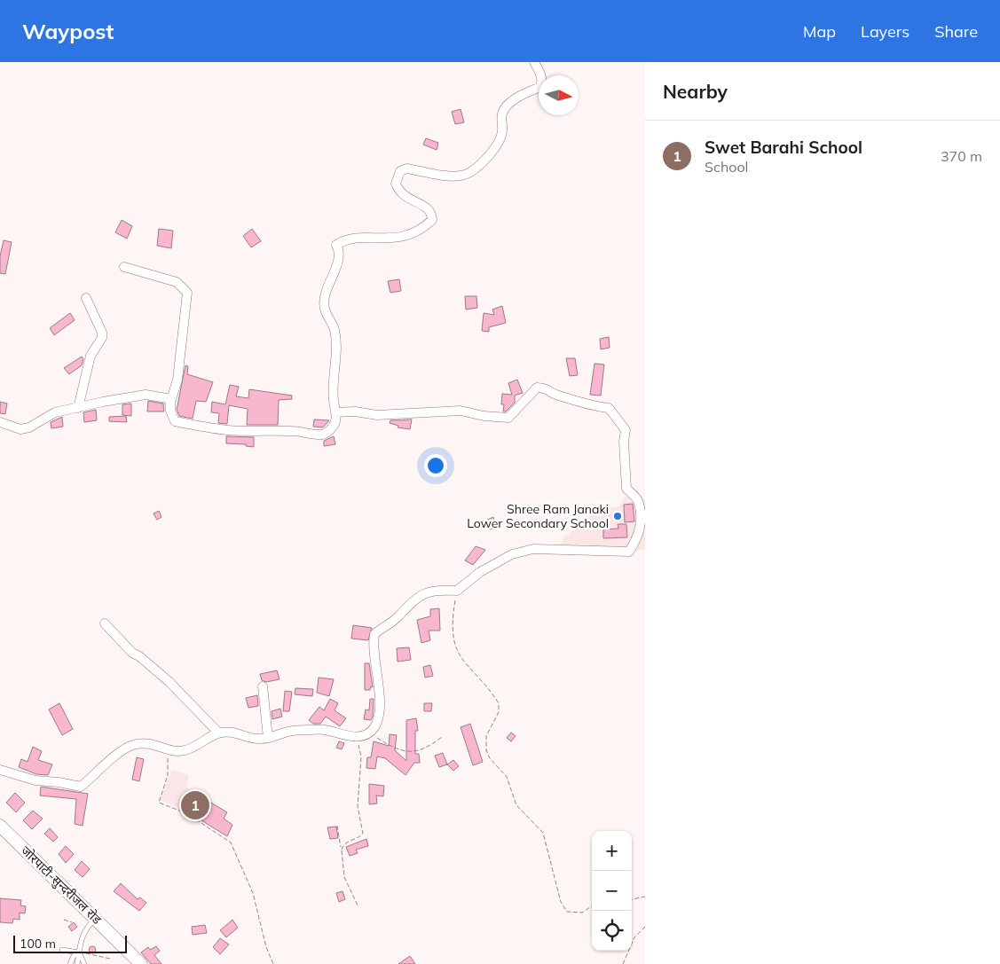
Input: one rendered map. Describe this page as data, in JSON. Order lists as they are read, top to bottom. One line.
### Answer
{"streets":{"main road":["जोरपाटी-सुन्दरीजल रोड"]},"places":["Shree Ram Janaki Lower Secondary School"],"scale_bar":"100 m","north":"right","page":{"header":"Waypost","nav":["Map","Layers","Share"],"heading":"Nearby","list":[{"mark":"1","name":"Swet Barahi School","note":"School","value":"370 m"}],"pins":"1","map_buttons":["+","−"],"scale":"100 m"}}
